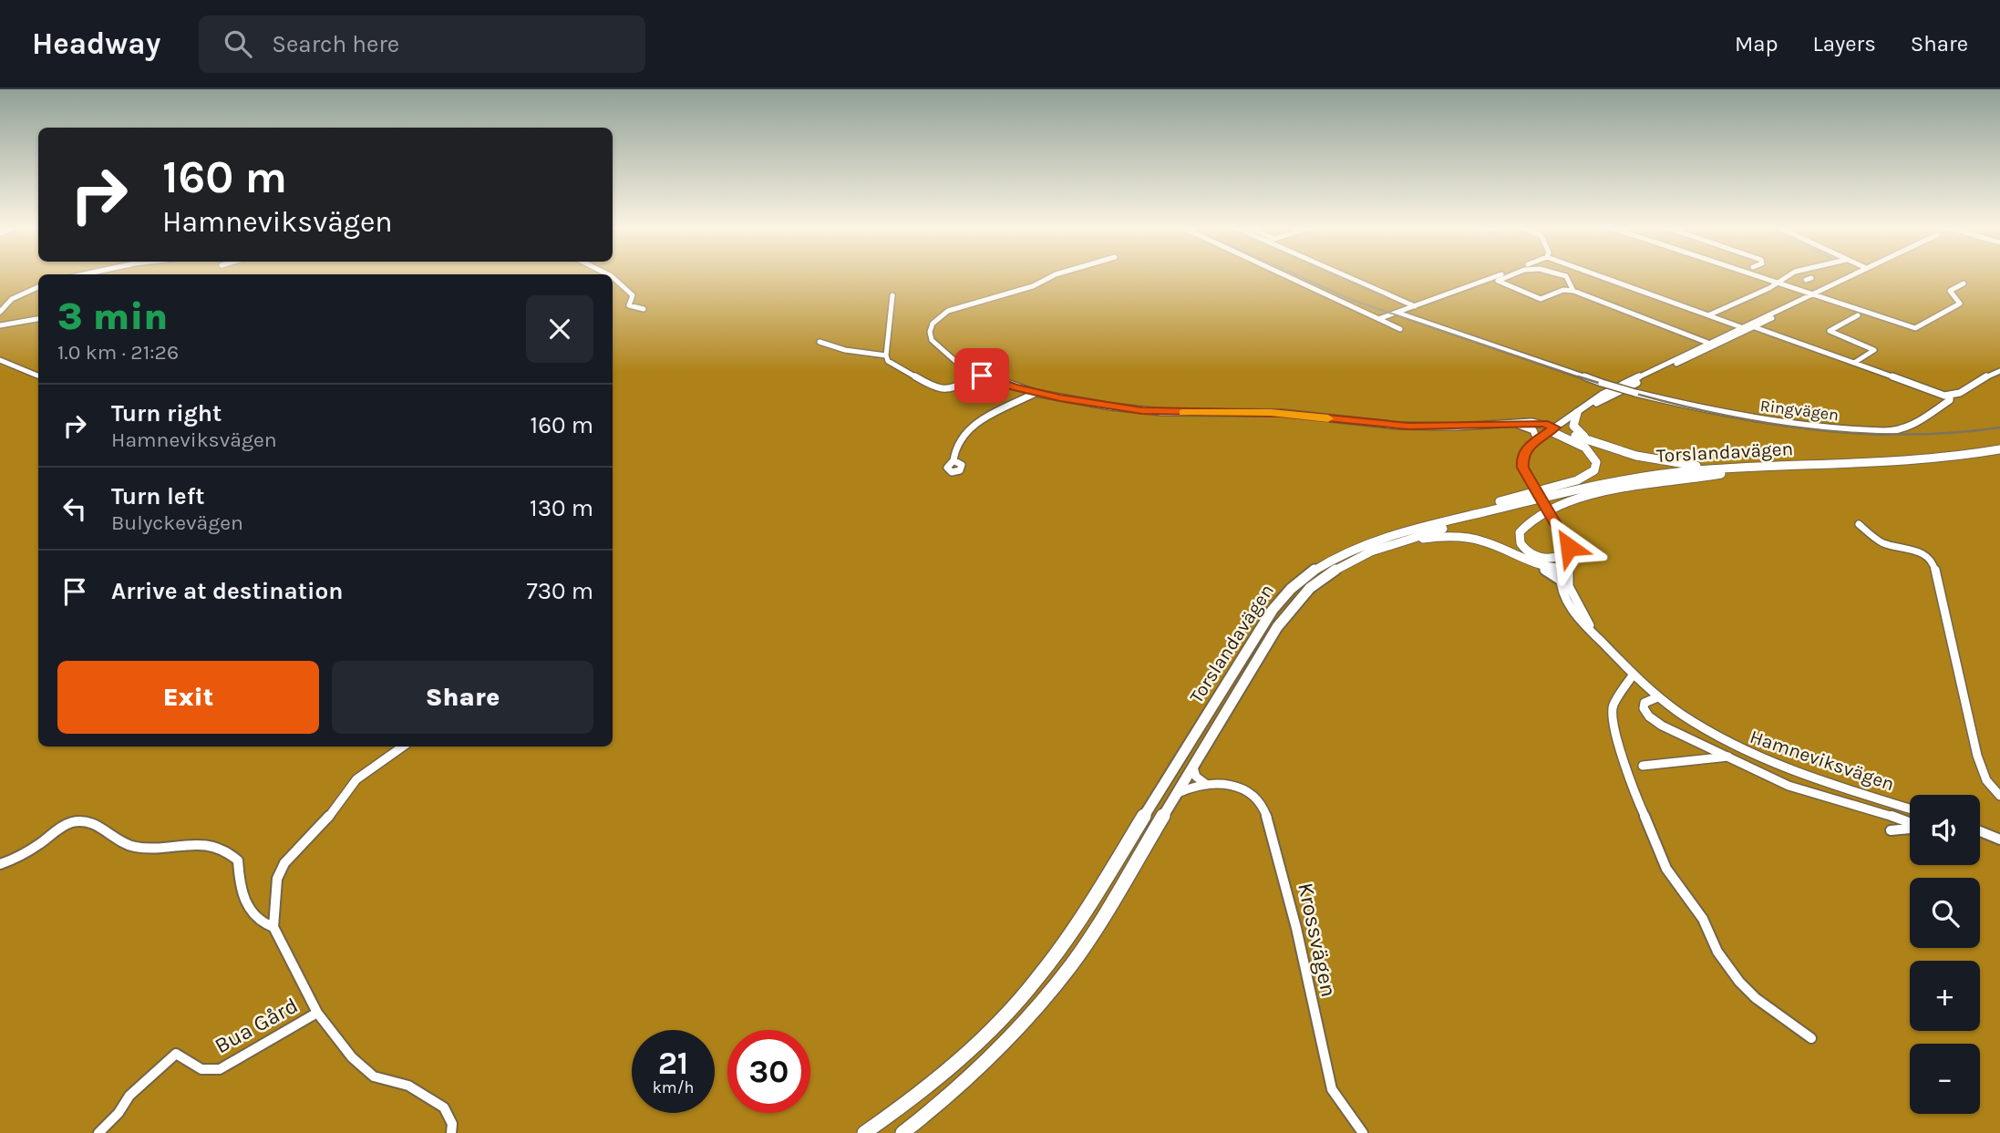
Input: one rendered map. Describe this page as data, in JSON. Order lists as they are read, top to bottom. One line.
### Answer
{"streets":{"main road":["Torslandavägen"],"street":["Ringvägen","Hamneviksvägen","Krossvägen","Bua Gård"]},"crossings":[["Torslandavägen","Krossvägen"]],"page":{"header":"Headway","search":"Search here","nav":["Map","Layers","Share"],"turn":["160 m","Hamneviksvägen"],"heading":["3 min","1.0 km · 21:26"],"list":[{"name":"Turn right","note":"Hamneviksvägen","value":"160 m"},{"name":"Turn left","note":"Bulyckevägen","value":"130 m"},{"name":"Arrive at destination","value":"730 m"}],"buttons":["Exit","Share"],"map_buttons":["+","−"],"speed":"21 km/h","limit":"30"}}
